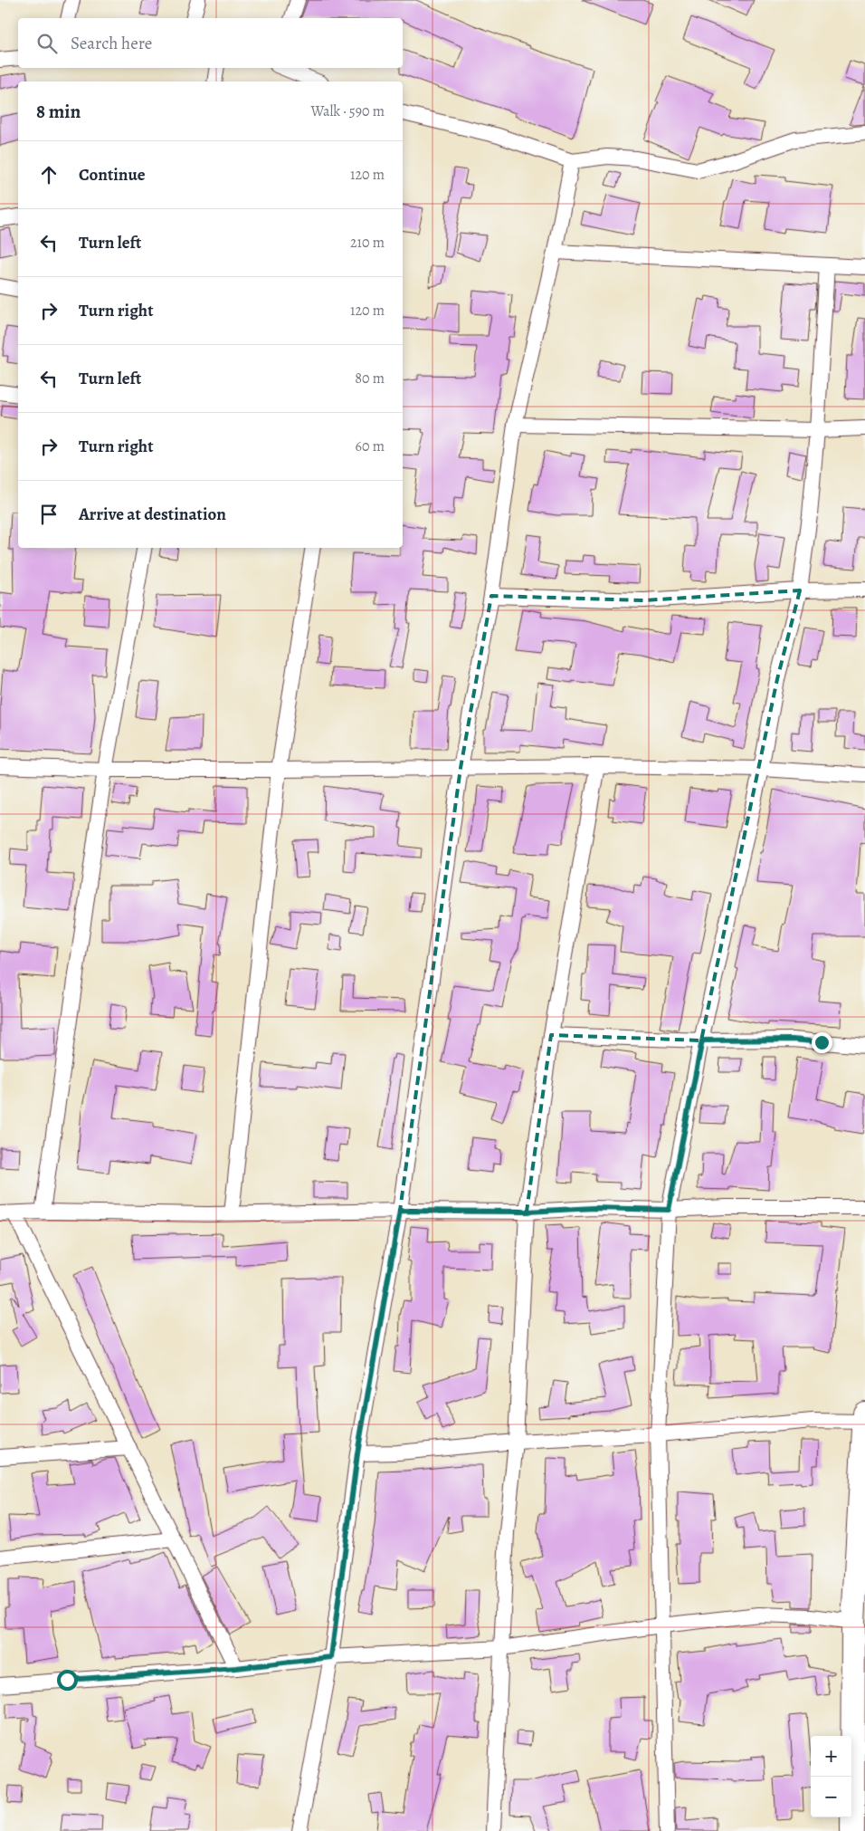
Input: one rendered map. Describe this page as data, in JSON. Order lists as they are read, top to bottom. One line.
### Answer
{"page":{"search":"Search here","heading":["8 min","Walk · 590 m"],"list":[["Continue","120 m"],["Turn left","210 m"],["Turn right","120 m"],["Turn left","80 m"],["Turn right","60 m"],"Arrive at destination"],"map_buttons":["+","−"]}}
